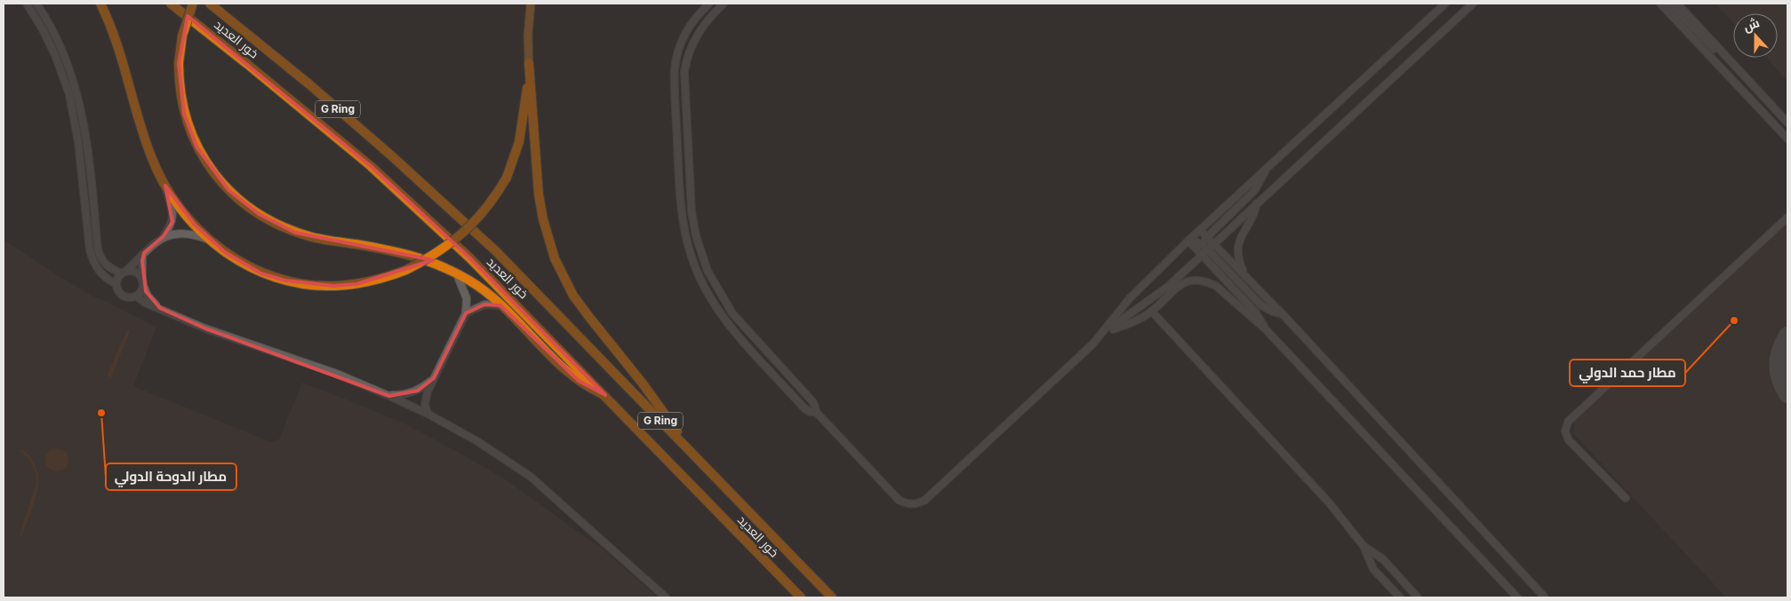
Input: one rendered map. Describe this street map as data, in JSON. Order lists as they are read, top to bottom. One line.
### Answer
{"streets":{"highway":["خور العديد","G Ring"]},"places":["مطار حمد الدولي","مطار الدوحة الدولي"],"north":"top"}
